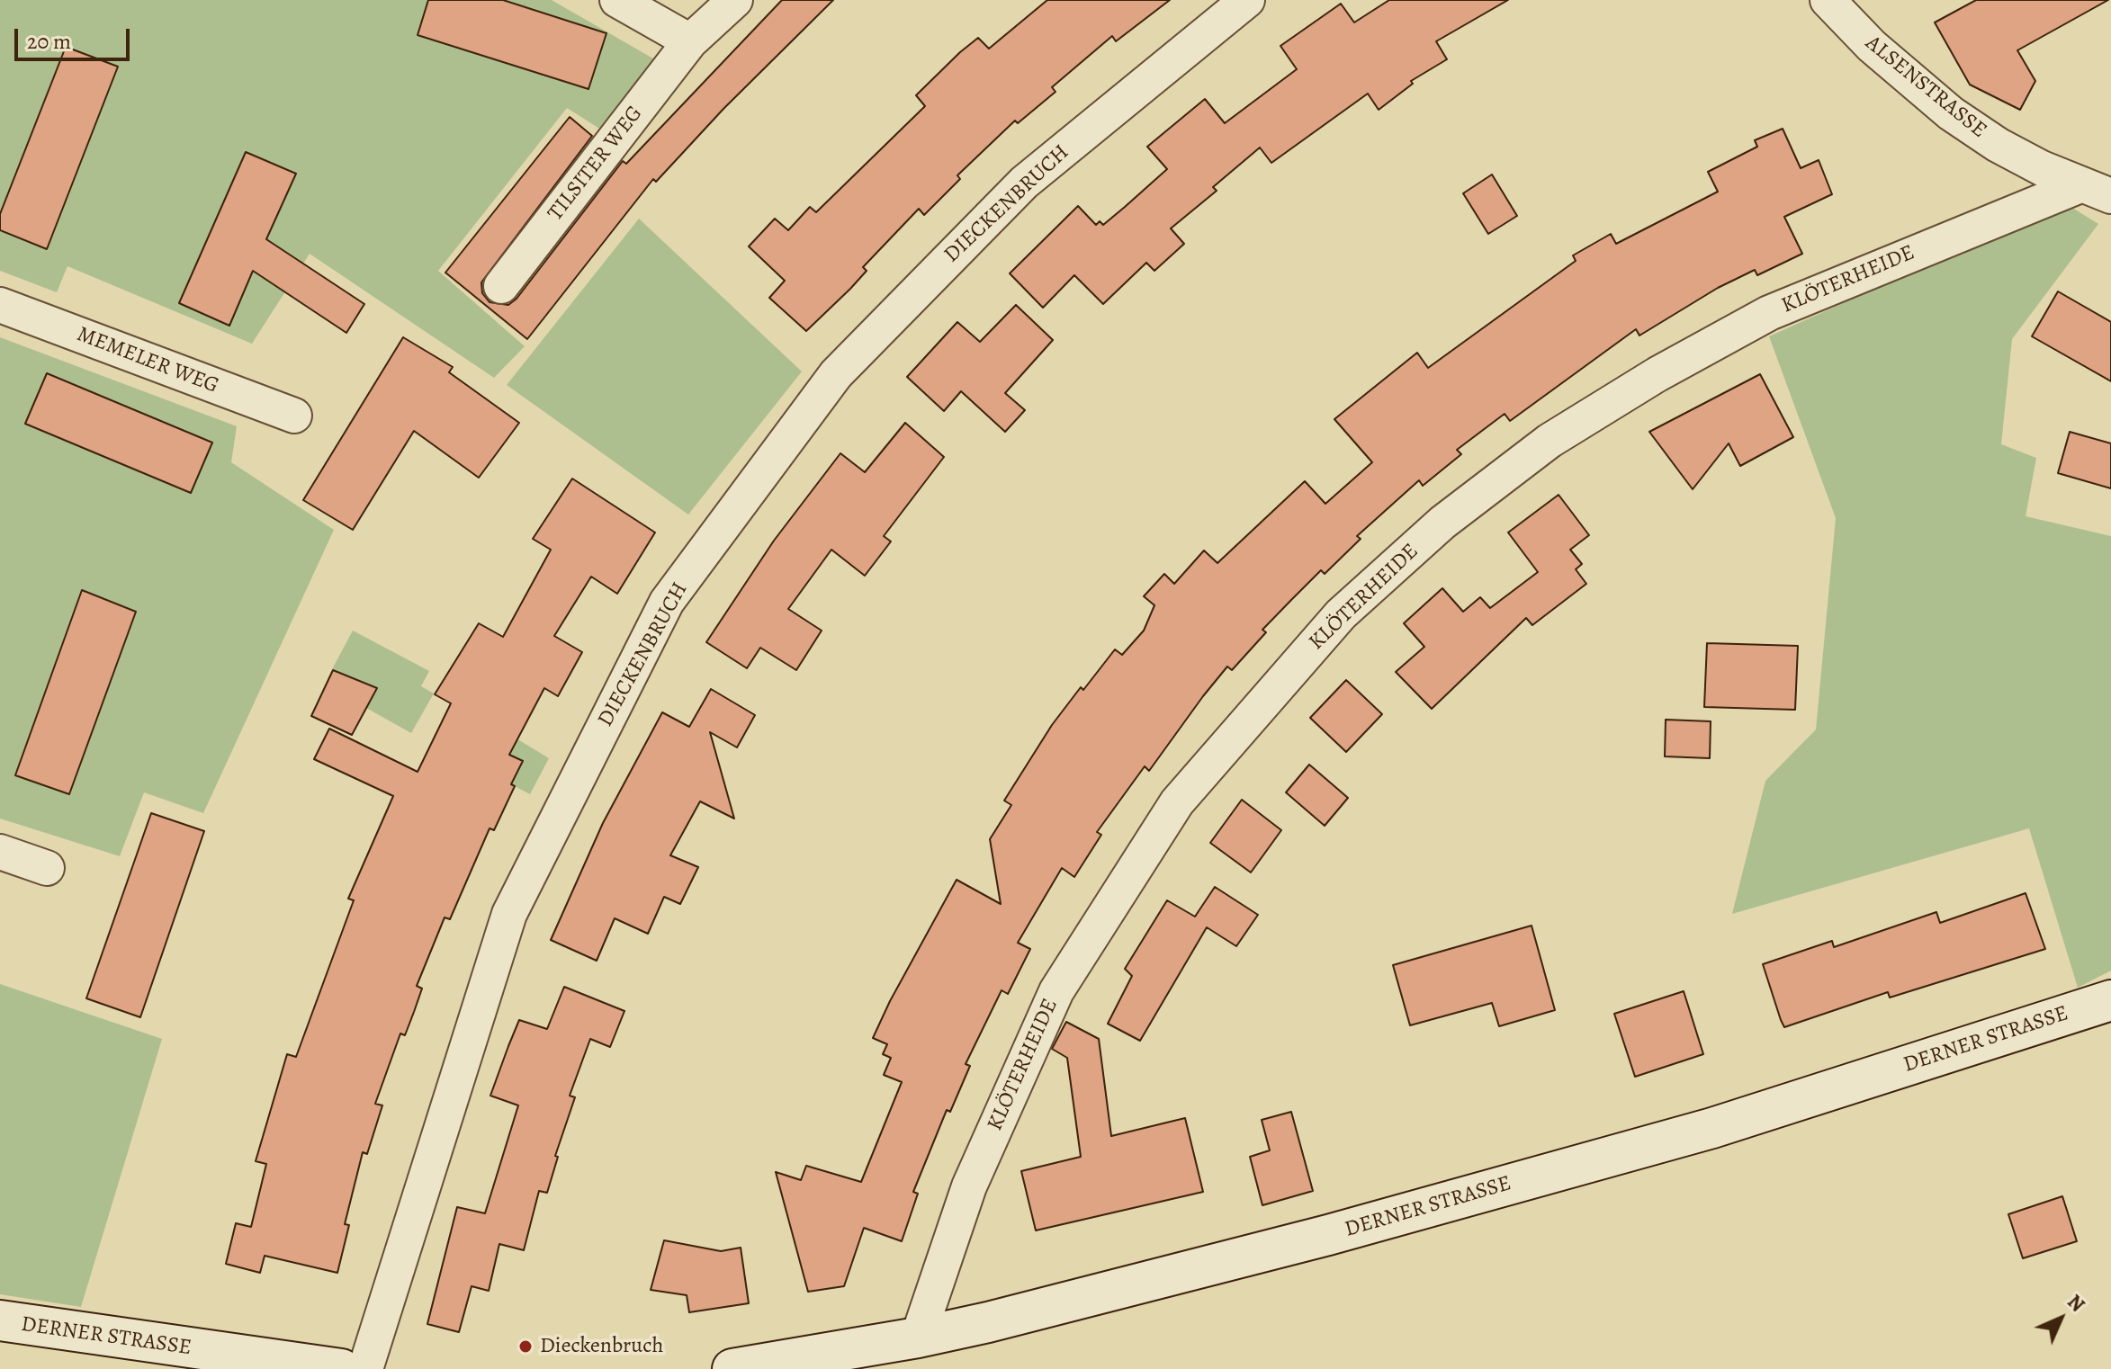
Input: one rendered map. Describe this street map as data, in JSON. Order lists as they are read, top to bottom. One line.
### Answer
{"streets":{"street":["ALSENSTRASSE","TILSITER WEG","DIECKENBRUCH","KLÖTERHEIDE","MEMELER WEG","DERNER STRASSE"]},"crossings":[["ALSENSTRASSE","KLÖTERHEIDE"],["KLÖTERHEIDE","DERNER STRASSE"]],"places":["Dieckenbruch"],"scale_bar":"20 m","north":"top right"}
